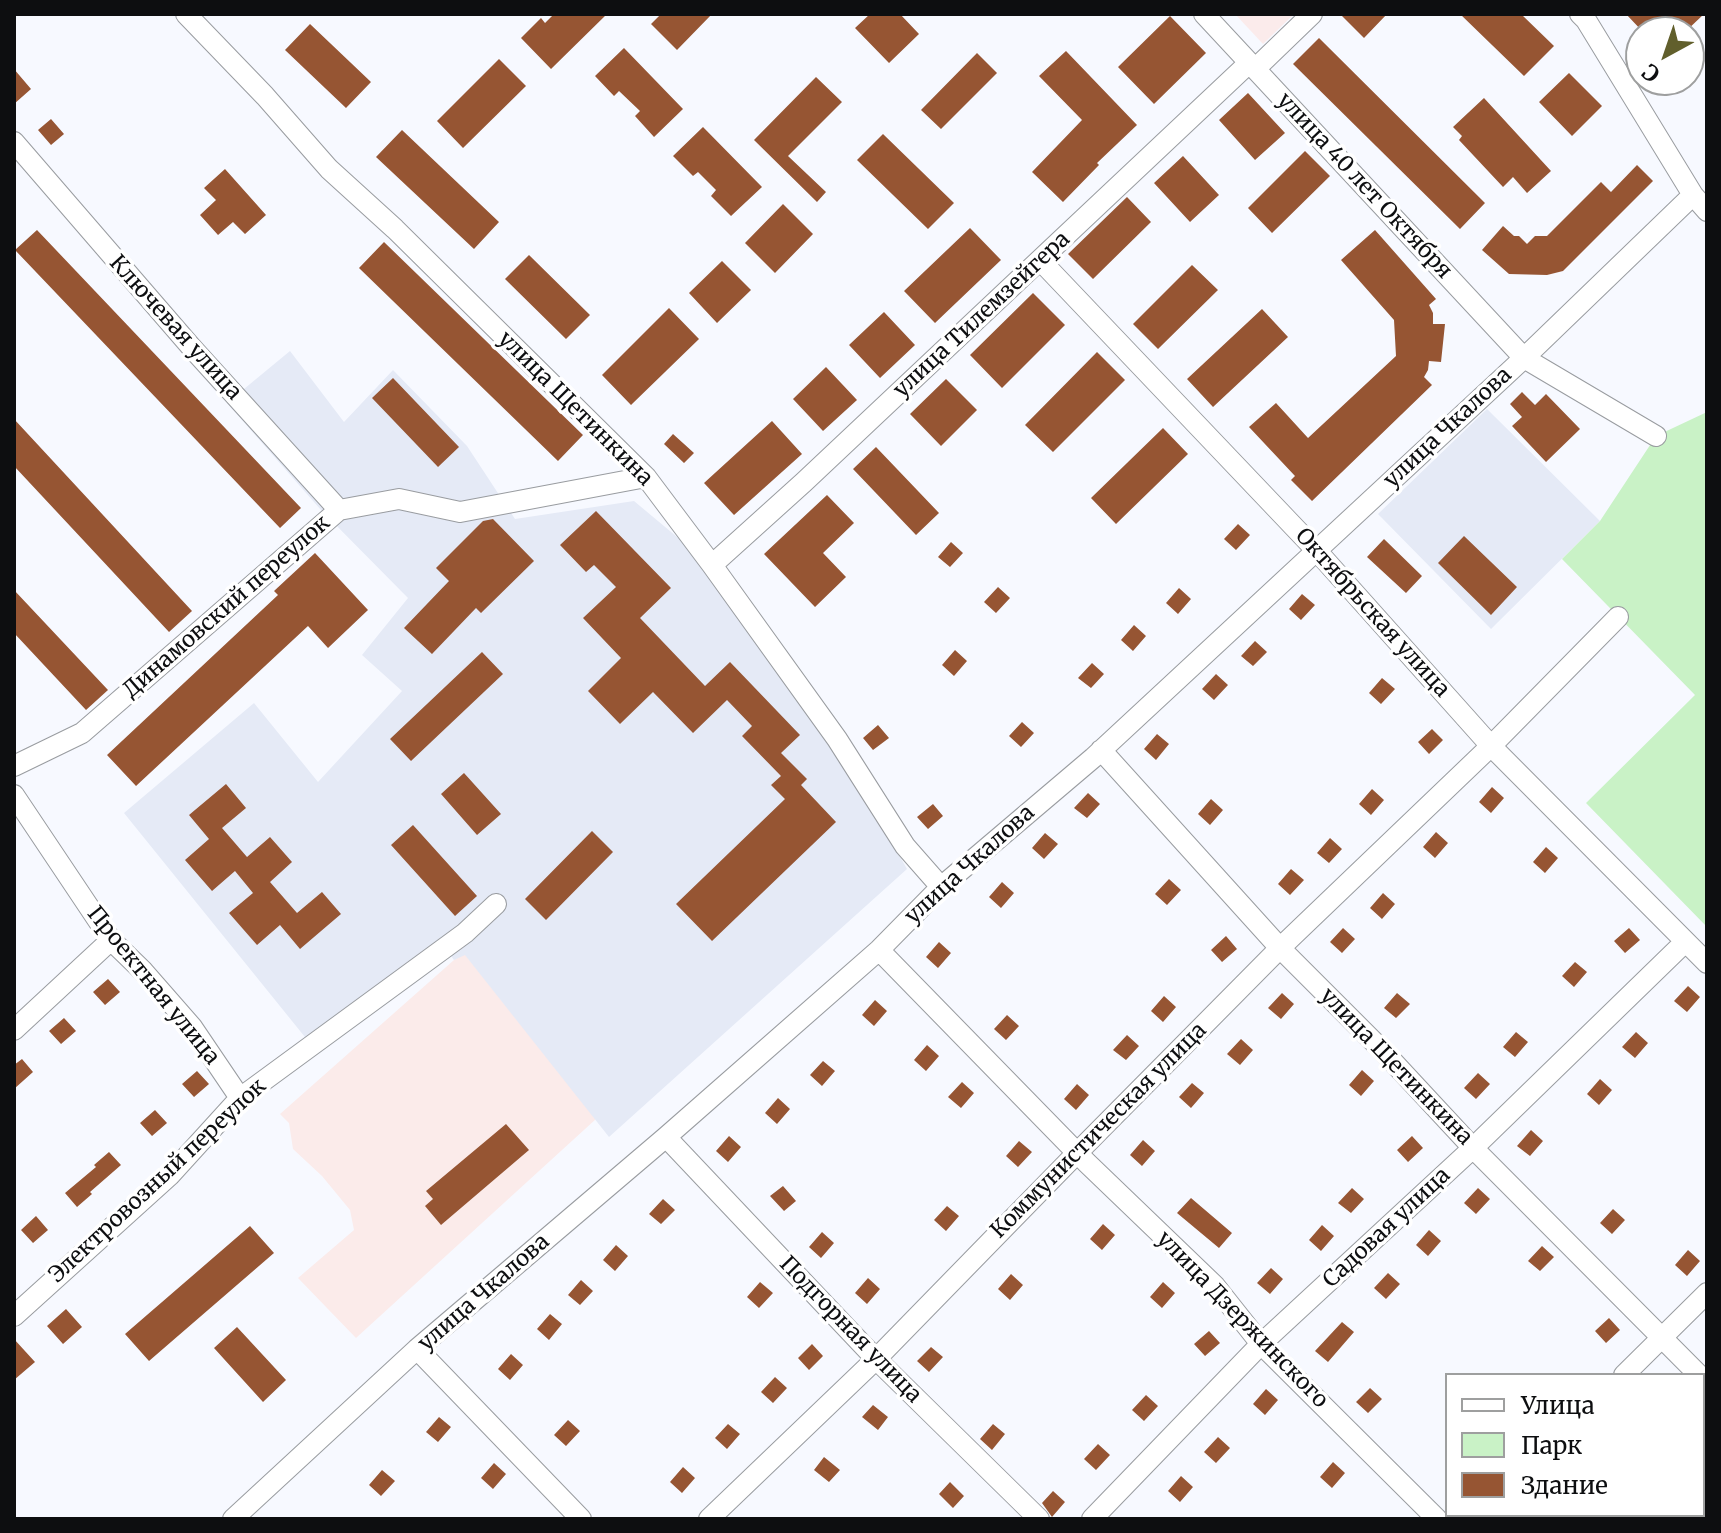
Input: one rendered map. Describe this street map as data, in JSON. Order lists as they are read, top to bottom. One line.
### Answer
{"streets":{"street":["улица 40 лет Октября","улица Тилемзейгера","Ключевая улица","улица Щетинкина","улица Чкалова","Динамовский переулок","Октябрьская улица","Проектная улица","Коммунистическая улица","Электровозный переулок","Садовая улица","улица Дзержинского","Подгорная улица"]},"crossings":[["улица 40 лет Октября","улица Тилемзейгера"],["улица 40 лет Октября","улица Чкалова"],["улица Тилемзейгера","улица Щетинкина"],["улица Тилемзейгера","Октябрьская улица"],["Ключевая улица","Динамовский переулок"],["улица Щетинкина","улица Чкалова"],["улица Щетинкина","Динамовский переулок"],["улица Щетинкина","Коммунистическая улица"],["улица Щетинкина","Садовая улица"],["улица Чкалова","Октябрьская улица"],["улица Чкалова","улица Дзержинского"],["улица Чкалова","Подгорная улица"],["Октябрьская улица","Коммунистическая улица"],["Октябрьская улица","Садовая улица"],["Проектная улица","Электровозный переулок"],["Коммунистическая улица","улица Дзержинского"],["Коммунистическая улица","Подгорная улица"],["Садовая улица","улица Дзержинского"]],"legend":["Улица","Парк","Здание"],"north":"bottom left"}
